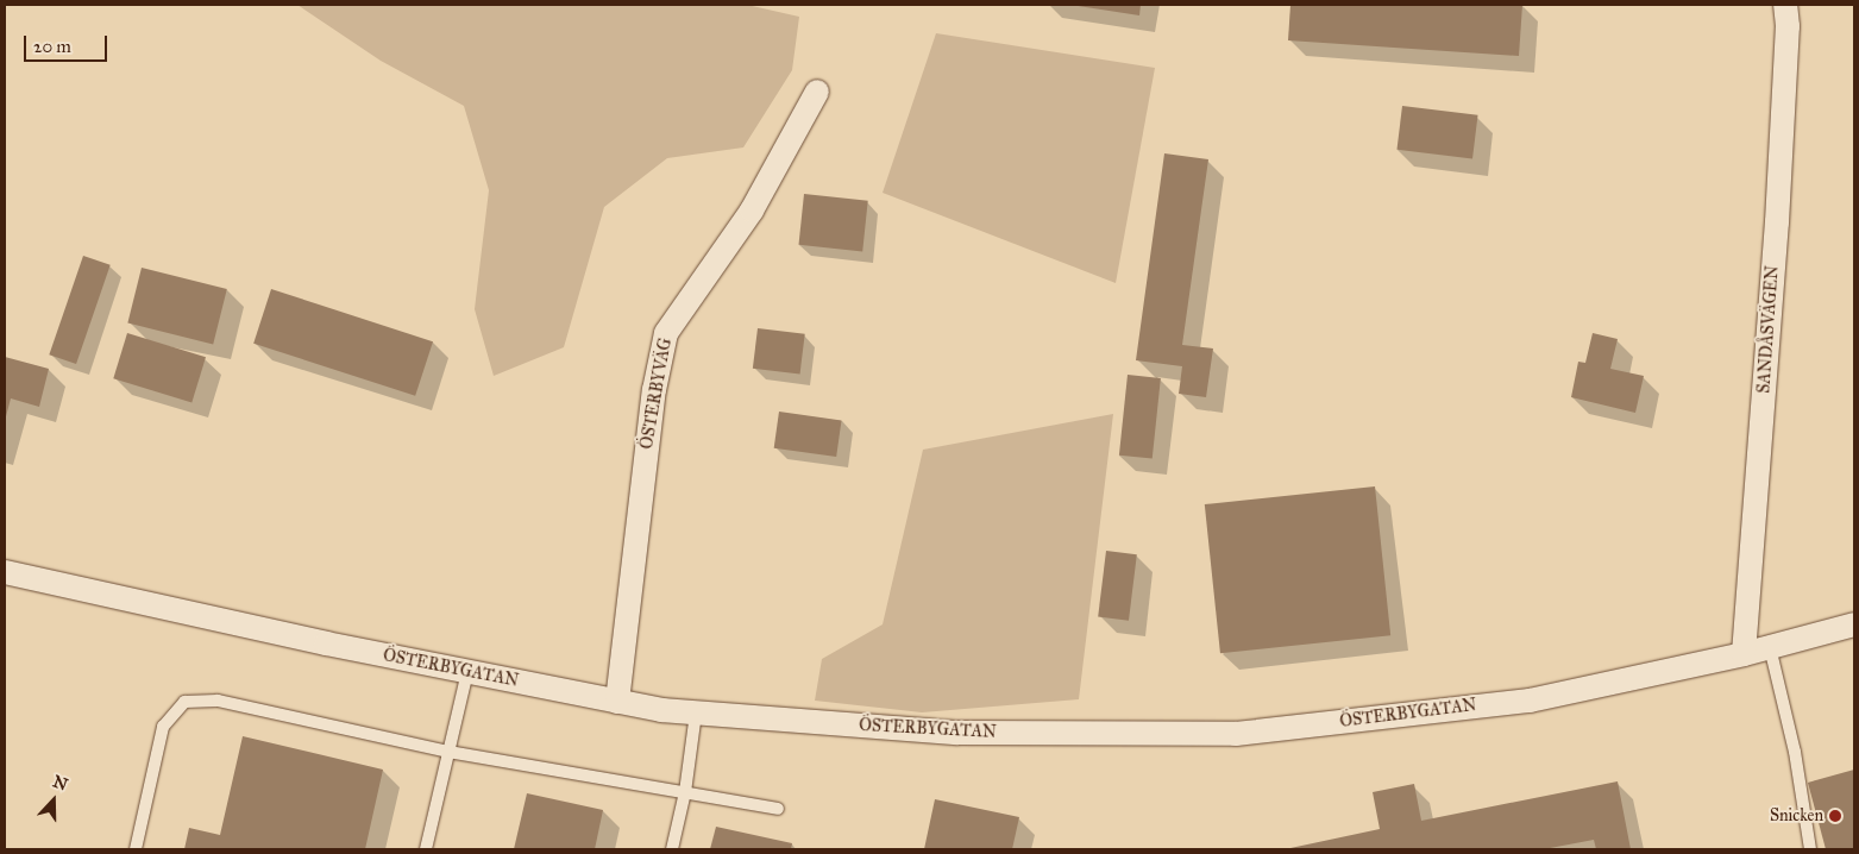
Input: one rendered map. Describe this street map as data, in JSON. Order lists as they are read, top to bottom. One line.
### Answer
{"streets":{"street":["SANDÅSVÄGEN","ÖSTERBYVÄG","ÖSTERBYGATAN"]},"crossings":[["SANDÅSVÄGEN","ÖSTERBYGATAN"],["ÖSTERBYVÄG","ÖSTERBYGATAN"]],"places":["Snicken"],"scale_bar":"20 m","north":"top"}
